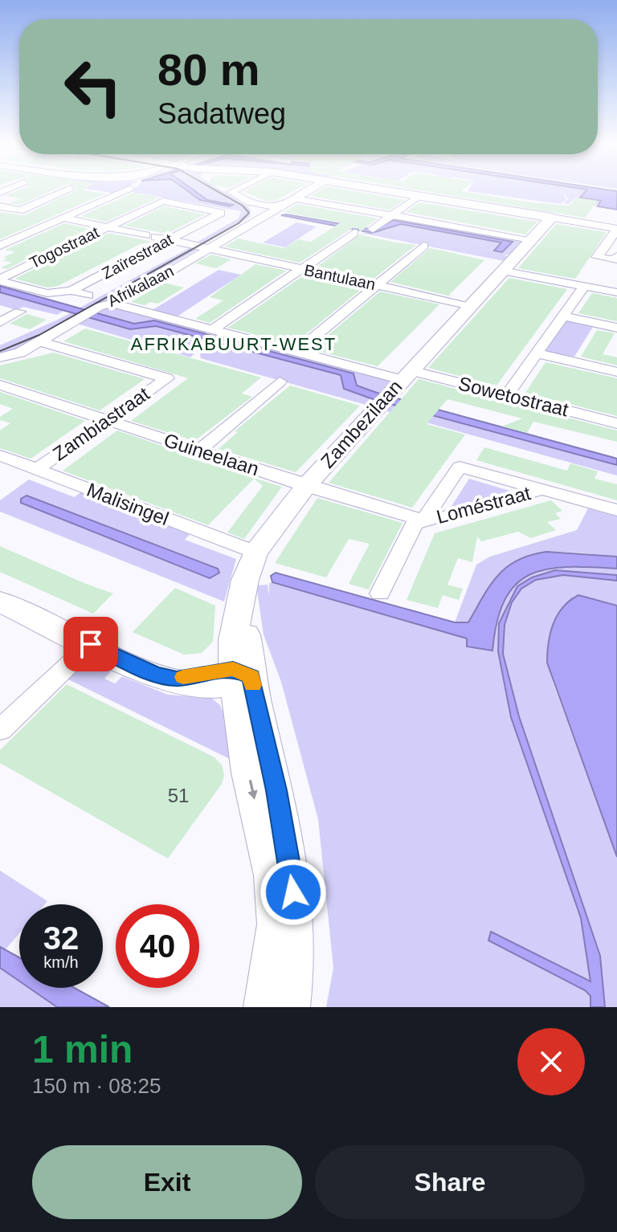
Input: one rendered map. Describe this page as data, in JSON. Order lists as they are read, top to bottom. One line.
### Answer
{"streets":{"street":["Togostraat","Zaïrestraat","Bantulaan","Afrikalaan","Sowetostraat","Zambiastraat","Zambezilaan","Guineelaan","Malisingel","Loméstraat"]},"crossings":[["Togostraat","Zaïrestraat"],["Togostraat","Bantulaan"],["Zaïrestraat","Bantulaan"],["Bantulaan","Afrikalaan"],["Bantulaan","Zambezilaan"],["Afrikalaan","Sowetostraat"],["Afrikalaan","Zambiastraat"],["Sowetostraat","Zambezilaan"],["Zambiastraat","Guineelaan"],["Zambiastraat","Malisingel"],["Zambezilaan","Guineelaan"],["Zambezilaan","Malisingel"],["Guineelaan","Loméstraat"]],"districts":["AFRIKABUURT-WEST"],"house_numbers":["51"],"page":{"turn":["80 m","Sadatweg"],"speed":"32 km/h","limit":"40","heading":["1 min","150 m · 08:25"],"buttons":["Exit","Share"]}}
